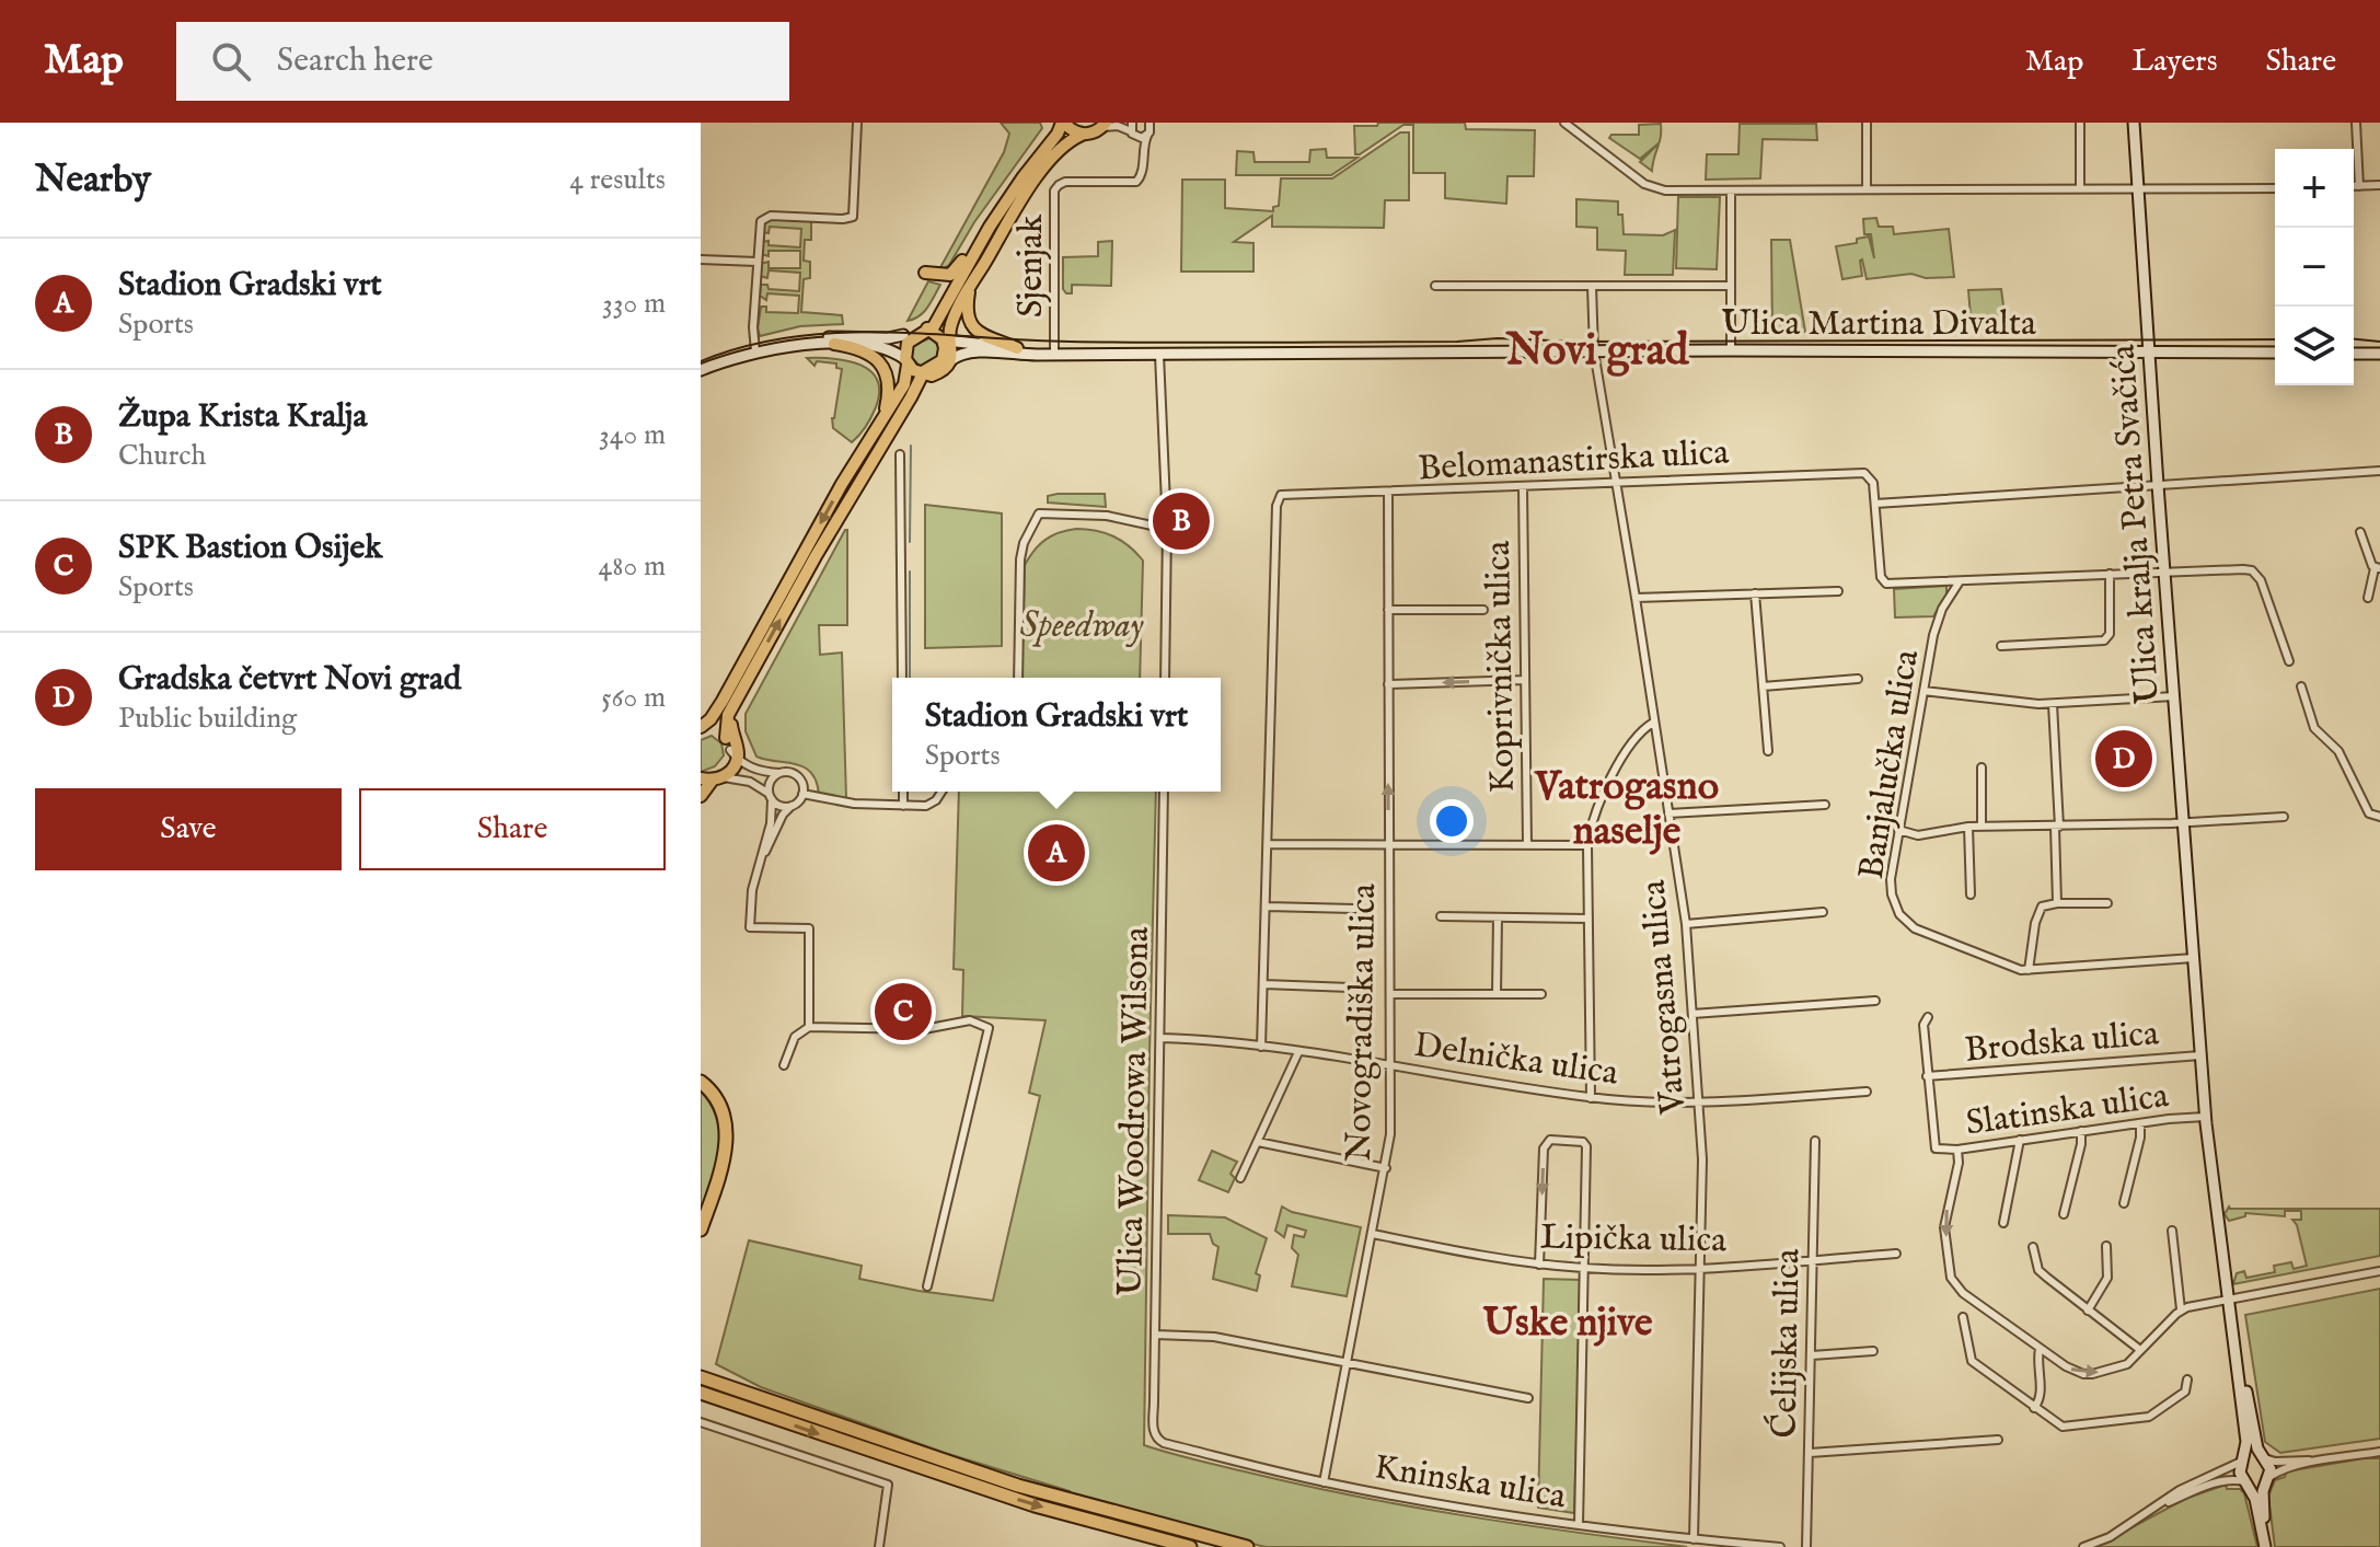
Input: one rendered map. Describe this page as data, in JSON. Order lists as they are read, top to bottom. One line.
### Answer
{"streets":{"street":["Sjenjak","Ulica Martina Divalta","Belomanastirska ulica","Ulica kralja Petra Svačića","Koprivnička ulica","Banjalučka ulica","Vatrogasna ulica","Novogradiška ulica","Brodska ulica","Delnička ulica","Slatinska ulica","Ulica Woodrowa Wilsona","Lipička ulica","Ćelijska ulica","Kninska ulica"]},"crossings":[["Sjenjak","Ulica Martina Divalta"],["Ulica Martina Divalta","Ulica kralja Petra Svačića"],["Ulica Martina Divalta","Vatrogasna ulica"],["Belomanastirska ulica","Koprivnička ulica"],["Belomanastirska ulica","Vatrogasna ulica"],["Belomanastirska ulica","Novogradiška ulica"],["Ulica kralja Petra Svačića","Banjalučka ulica"],["Ulica kralja Petra Svačića","Brodska ulica"],["Ulica kralja Petra Svačića","Slatinska ulica"],["Vatrogasna ulica","Delnička ulica"],["Vatrogasna ulica","Lipička ulica"],["Vatrogasna ulica","Kninska ulica"],["Novogradiška ulica","Delnička ulica"],["Novogradiška ulica","Lipička ulica"],["Novogradiška ulica","Kninska ulica"],["Brodska ulica","Slatinska ulica"],["Delnička ulica","Ulica Woodrowa Wilsona"],["Ulica Woodrowa Wilsona","Kninska ulica"],["Lipička ulica","Ćelijska ulica"]],"districts":["Novi grad","Vatrogasno naselje","Uske njive"],"parks":["Speedway"],"page":{"header":"Map","search":"Search here","nav":["Map","Layers","Share"],"heading":["Nearby","4 results"],"map_buttons":["+","−"],"list":[{"mark":"A","name":"Stadion Gradski vrt","note":"Sports","value":"330 m"},{"mark":"B","name":"Župa Krista Kralja","note":"Church","value":"340 m"},{"mark":"C","name":"SPK Bastion Osijek","note":"Sports","value":"480 m"},{"mark":"D","name":"Gradska četvrt Novi grad","note":"Public building","value":"560 m"}],"pins":["B","D","A","C"],"popup":["Stadion Gradski vrt","Sports"],"buttons":["Save","Share"]}}
